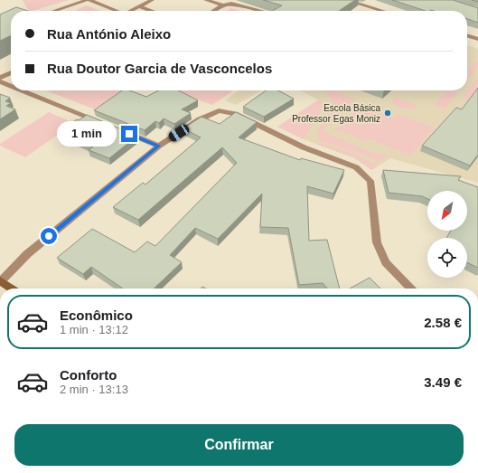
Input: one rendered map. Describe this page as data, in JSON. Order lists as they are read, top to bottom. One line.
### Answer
{"places":["Escola Básica Professor Egas Moniz"],"north":"bottom left","page":{"banner":["Rua António Aleixo","Rua Doutor Garcia de Vasconcelos"],"bubble":"1 min","list":[{"name":"Econômico","note":"1 min · 13:12","value":"2.58 €"},{"name":"Conforto","note":"2 min · 13:13","value":"3.49 €"}],"buttons":"Confirmar"}}
